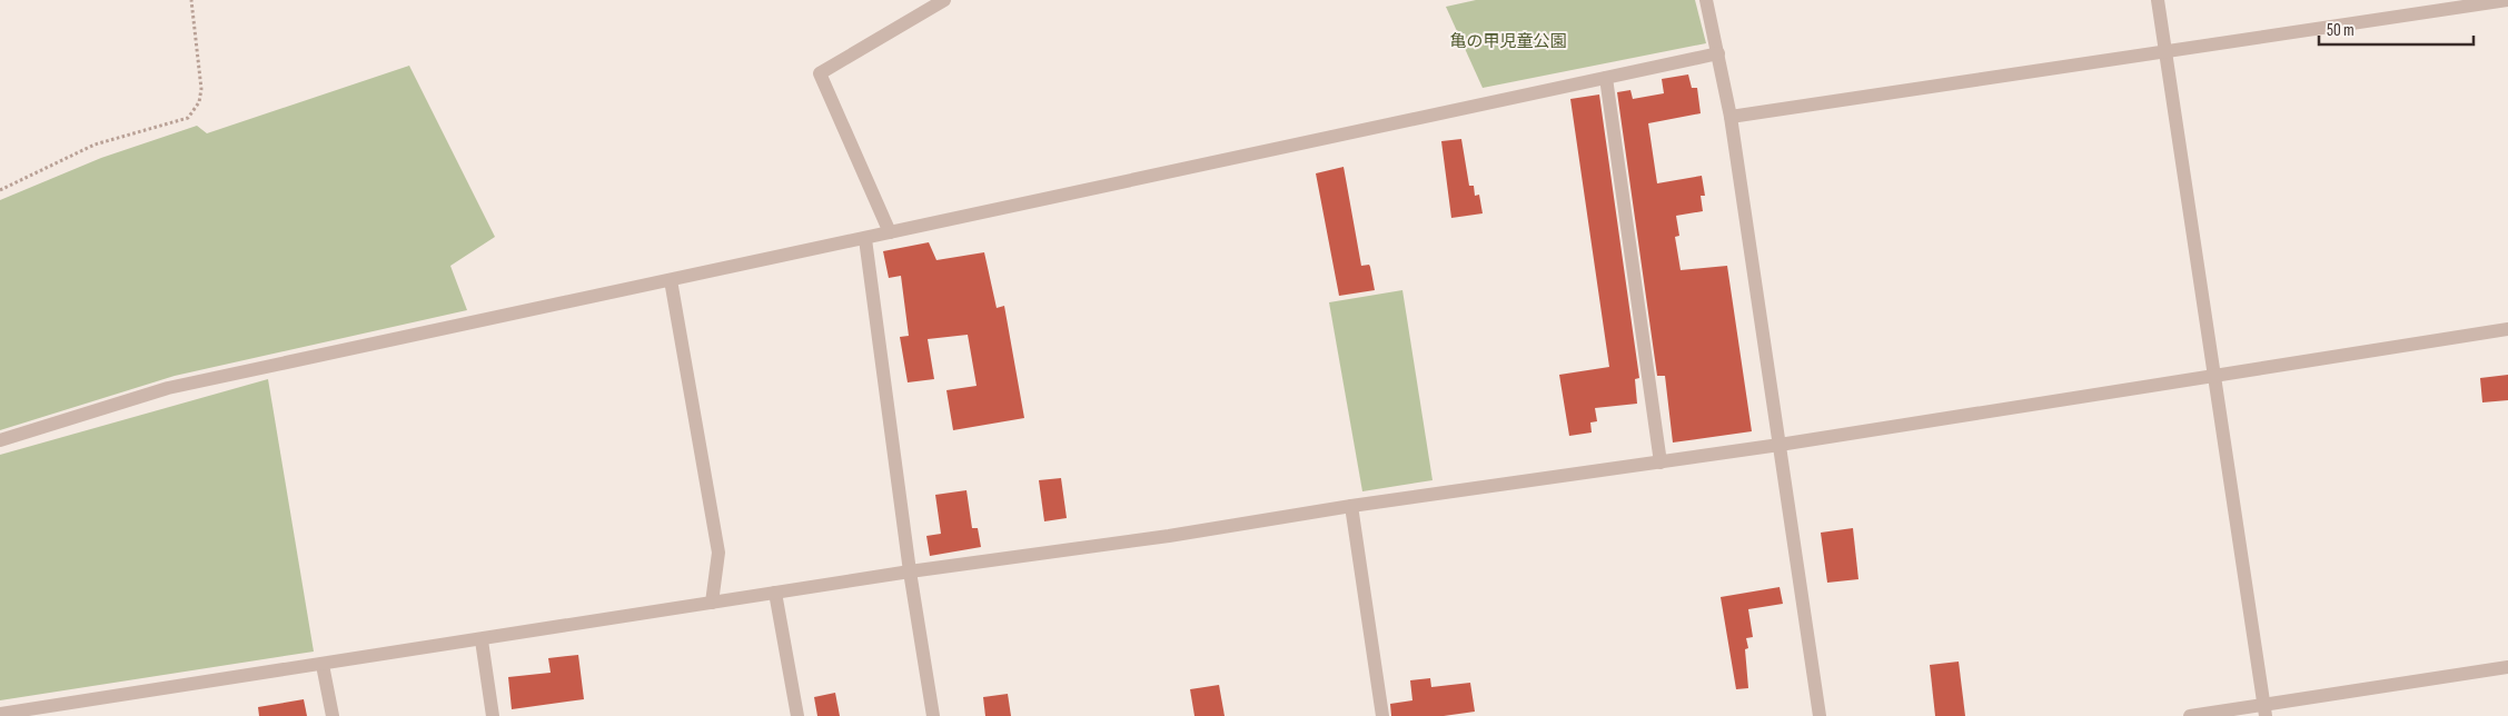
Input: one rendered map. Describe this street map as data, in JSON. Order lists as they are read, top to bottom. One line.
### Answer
{"parks":["亀の甲児童公園"],"scale_bar":"50 m"}
